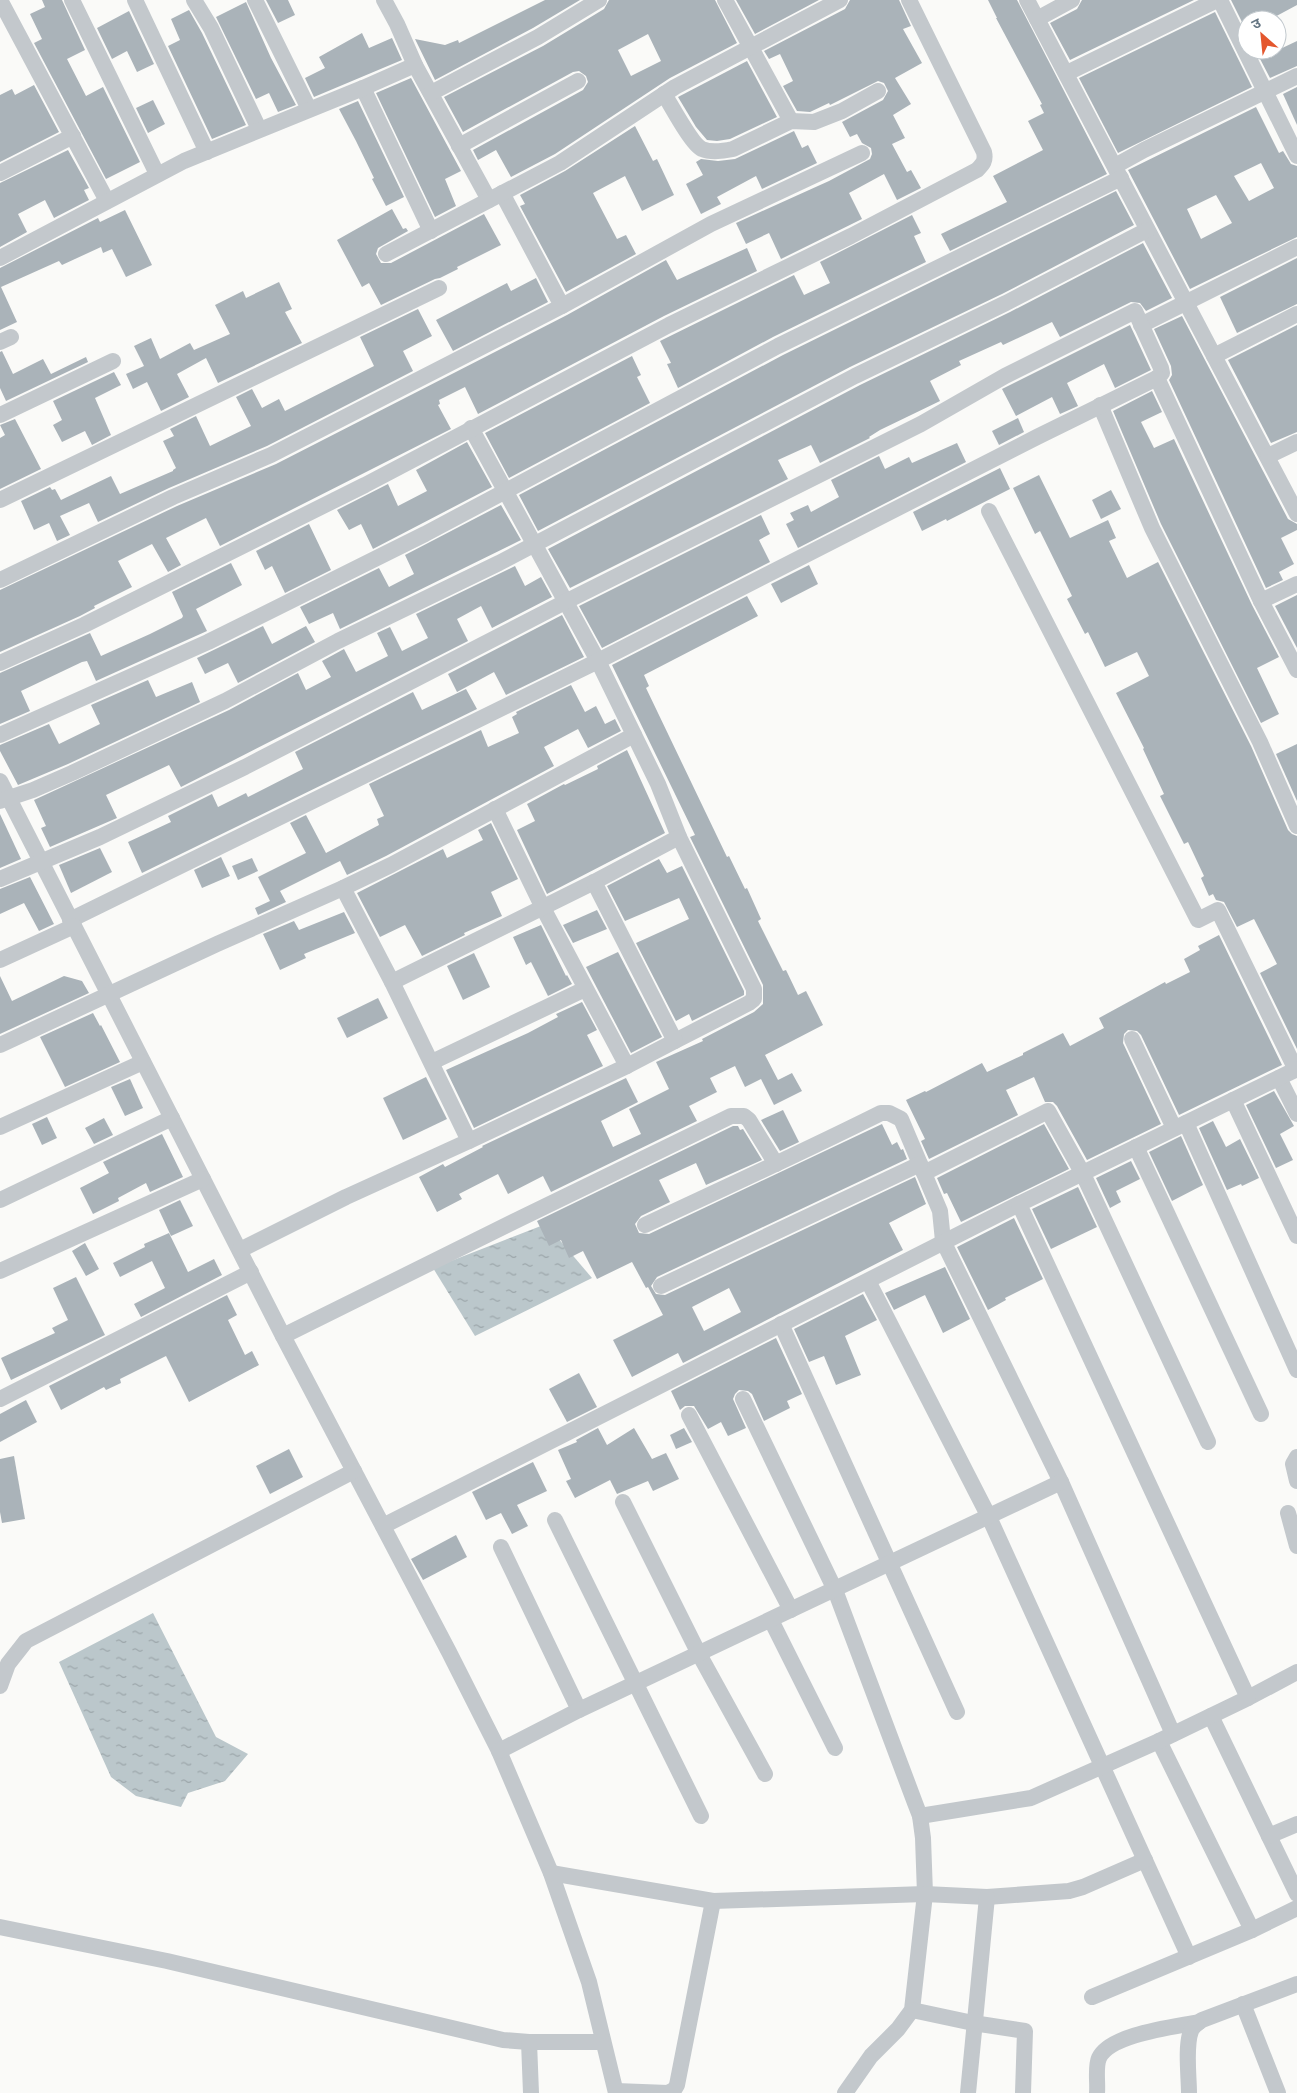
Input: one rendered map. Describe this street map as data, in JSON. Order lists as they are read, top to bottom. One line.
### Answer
{"north":"top left"}
